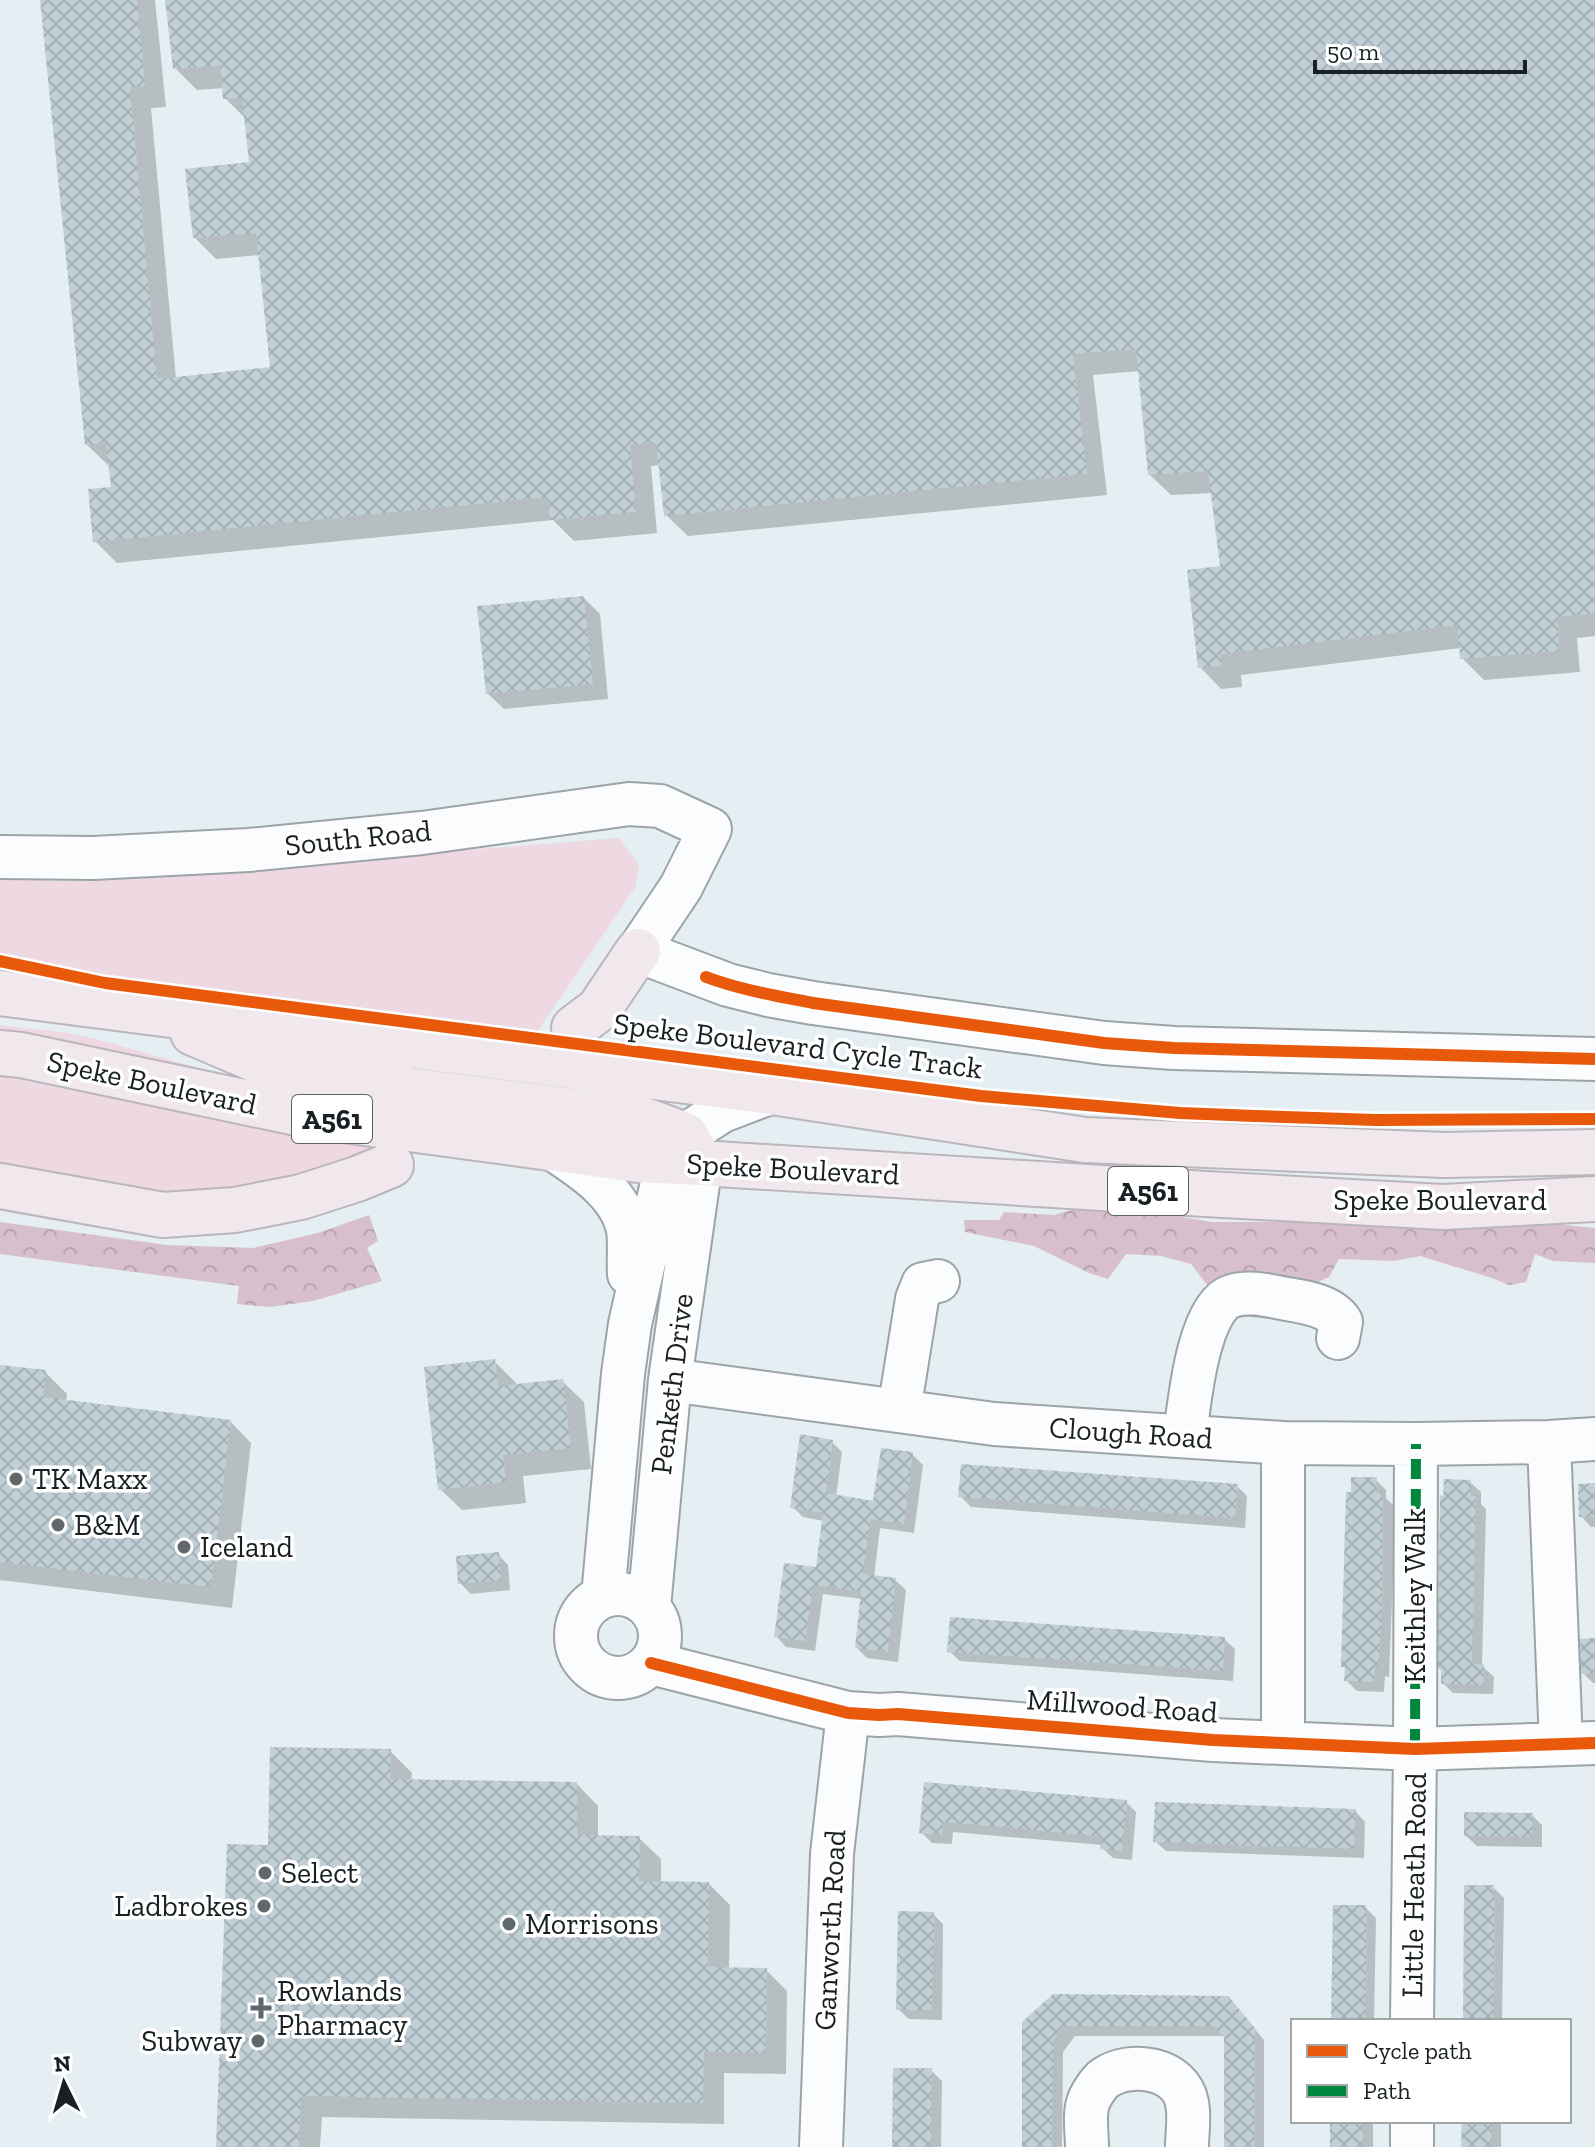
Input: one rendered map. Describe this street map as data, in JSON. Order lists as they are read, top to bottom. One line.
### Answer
{"streets":{"highway":["Speke Boulevard","A561"],"street":["South Road","Penketh Drive","Clough Road","Keithley Walk","Millwood Road","Little Heath Road","Ganworth Road"],"cycle path":["Speke Boulevard Cycle Track"]},"crossings":[["Speke Boulevard","A561"],["Speke Boulevard","Penketh Drive"],["A561","Penketh Drive"],["Penketh Drive","Clough Road"],["Penketh Drive","Millwood Road"],["Clough Road","Keithley Walk"],["Keithley Walk","Millwood Road"],["Keithley Walk","Little Heath Road"],["Millwood Road","Little Heath Road"],["Millwood Road","Ganworth Road"]],"places":{"other":["TK Maxx","B&M","Iceland","Select","Ladbrokes","Morrisons","Subway"],"health":["Rowlands Pharmacy"]},"legend":["Cycle path","Path"],"scale_bar":"50 m","north":"top"}
